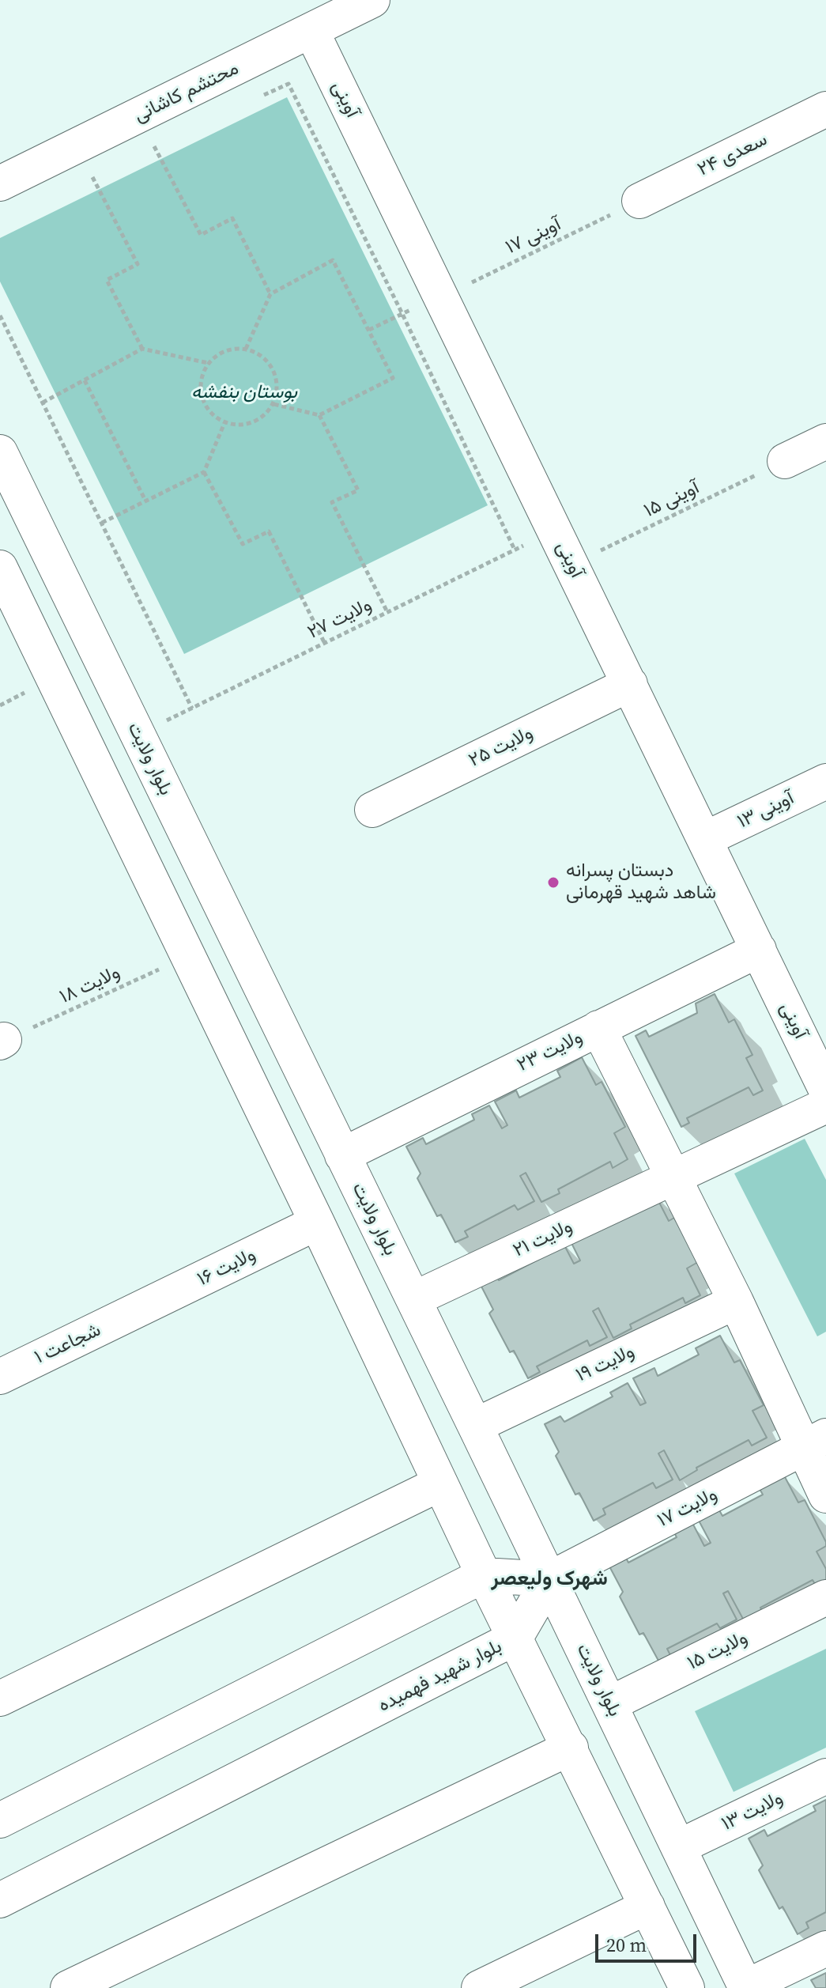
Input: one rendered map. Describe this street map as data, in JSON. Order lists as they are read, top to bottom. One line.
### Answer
{"streets":{"street":["محتشم کاشانی","آوینی","سعدی ۲۴","ولایت ۲۵","بلوار ولایت","آوینی ۱۳","ولایت ۲۳","ولایت ۲۱","ولایت ۱۶","شجاعت ۱","ولایت ۱۹","ولایت ۱۷","ولایت ۱۵","بلوار شهید فهمیده","ولایت ۱۳"],"path":["آوینی ۱۷","آوینی ۱۵","ولایت ۲۷","ولایت ۱۸"]},"crossings":[["محتشم کاشانی","آوینی"],["آوینی","آوینی ۱۷"],["آوینی","آوینی ۱۵"],["آوینی","ولایت ۲۷"],["آوینی","ولایت ۲۵"],["آوینی","آوینی ۱۳"],["آوینی","ولایت ۲۳"],["سعدی ۲۴","آوینی ۱۷"],["ولایت ۲۷","بلوار ولایت"],["بلوار ولایت","ولایت ۲۳"],["بلوار ولایت","ولایت ۲۱"],["بلوار ولایت","ولایت ۱۹"],["بلوار ولایت","ولایت ۱۷"],["بلوار ولایت","ولایت ۱۵"],["بلوار ولایت","بلوار شهید فهمیده"],["بلوار ولایت","ولایت ۱۳"],["ولایت ۱۶","شجاعت ۱"],["ولایت ۱۷","بلوار شهید فهمیده"]],"districts":["شهرک ولیعصر"],"parks":["بوستان بنفشه"],"places":["دبستان پسرانه شاهد شهید قهرمانی"],"scale_bar":"20 m"}
